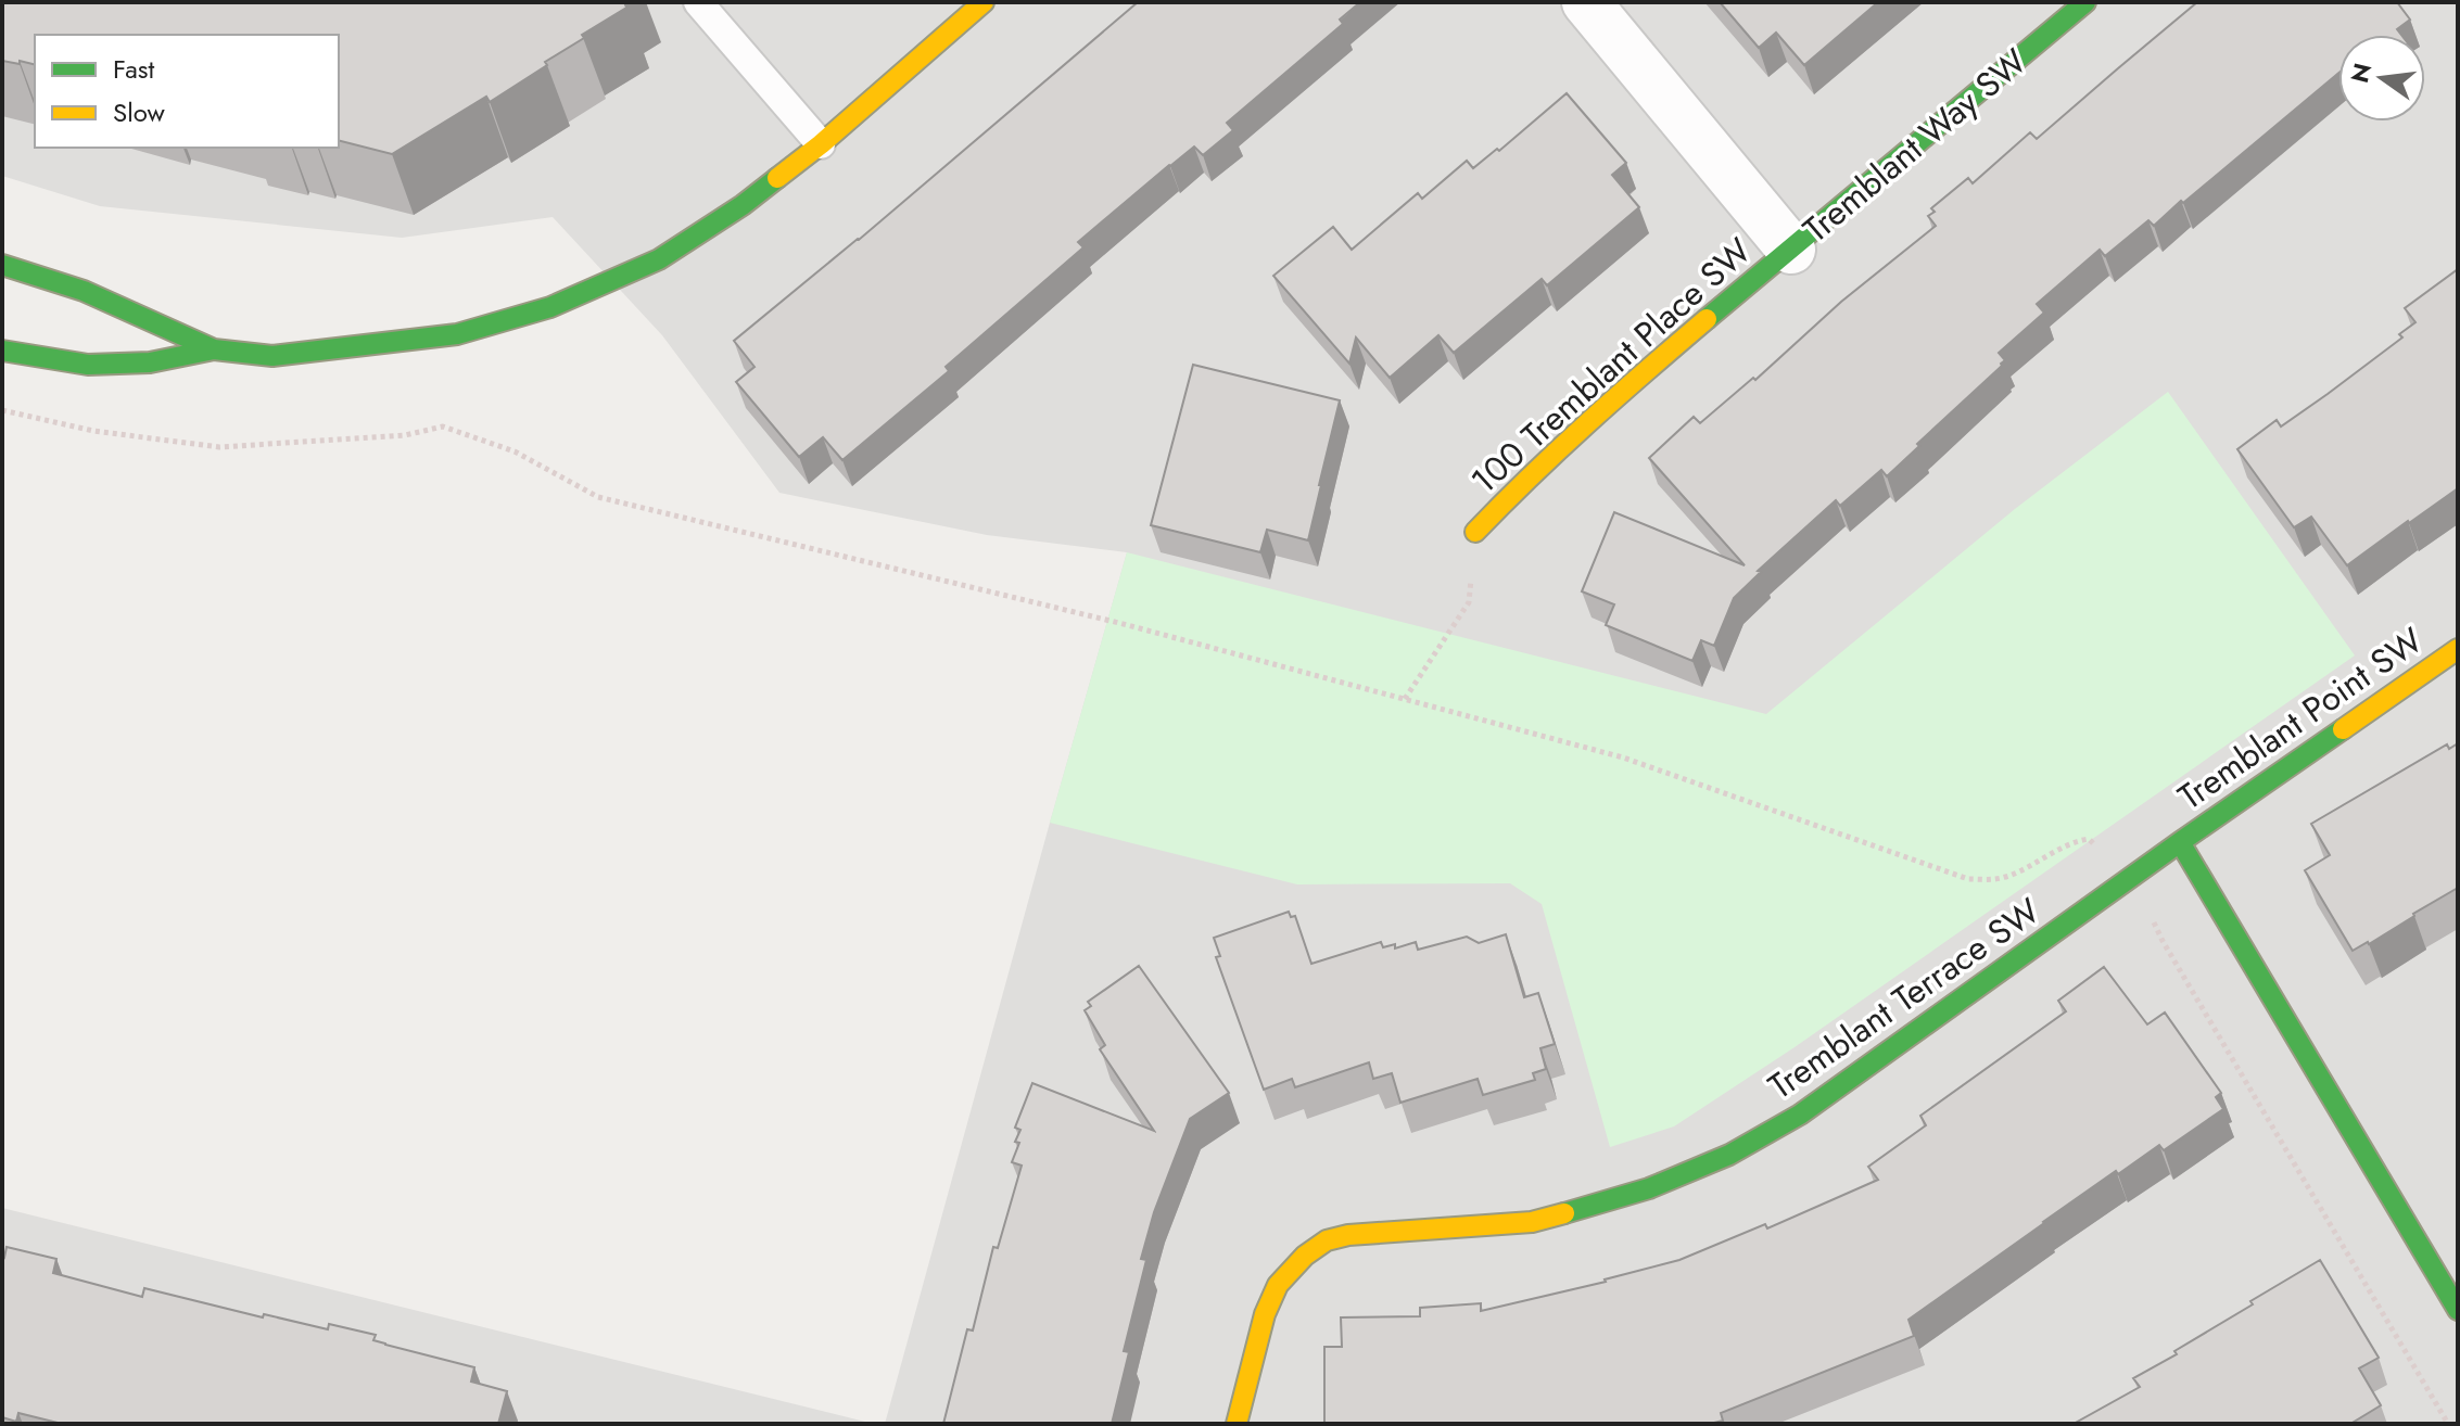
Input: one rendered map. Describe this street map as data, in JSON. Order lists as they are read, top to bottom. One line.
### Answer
{"streets":{"street":["Tremblant Way SW","100 Tremblant Place SW","Tremblant Point SW","Tremblant Terrace SW"]},"crossings":[["Tremblant Way SW","100 Tremblant Place SW"],["Tremblant Point SW","Tremblant Terrace SW"]],"legend":["Fast","Slow"],"north":"left"}
